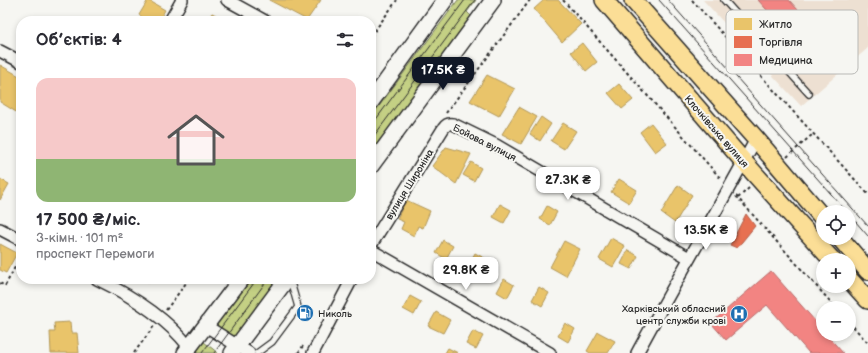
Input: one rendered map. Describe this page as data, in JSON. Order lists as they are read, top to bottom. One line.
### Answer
{"streets":{"main road":["Клочківська вулиця"],"street":["Бойова вулиця","вулиця Широніна"]},"crossings":[["Бойова вулиця","вулиця Широніна"]],"places":{"fuel station":["Николь"],"hospital":["Харківський обласний центр служби крові"]},"legend":["Житло","Торгівля","Медицина"],"page":{"heading":"Об’єктів: 4","price":["17.5K ₴","27.3K ₴","13.5K ₴","29.8K ₴"],"list":[{"name":"17 500 ₴/міс.","note":"3-кімн. · 101 m² · проспект Перемоги"}],"map_buttons":["+","−"]}}
